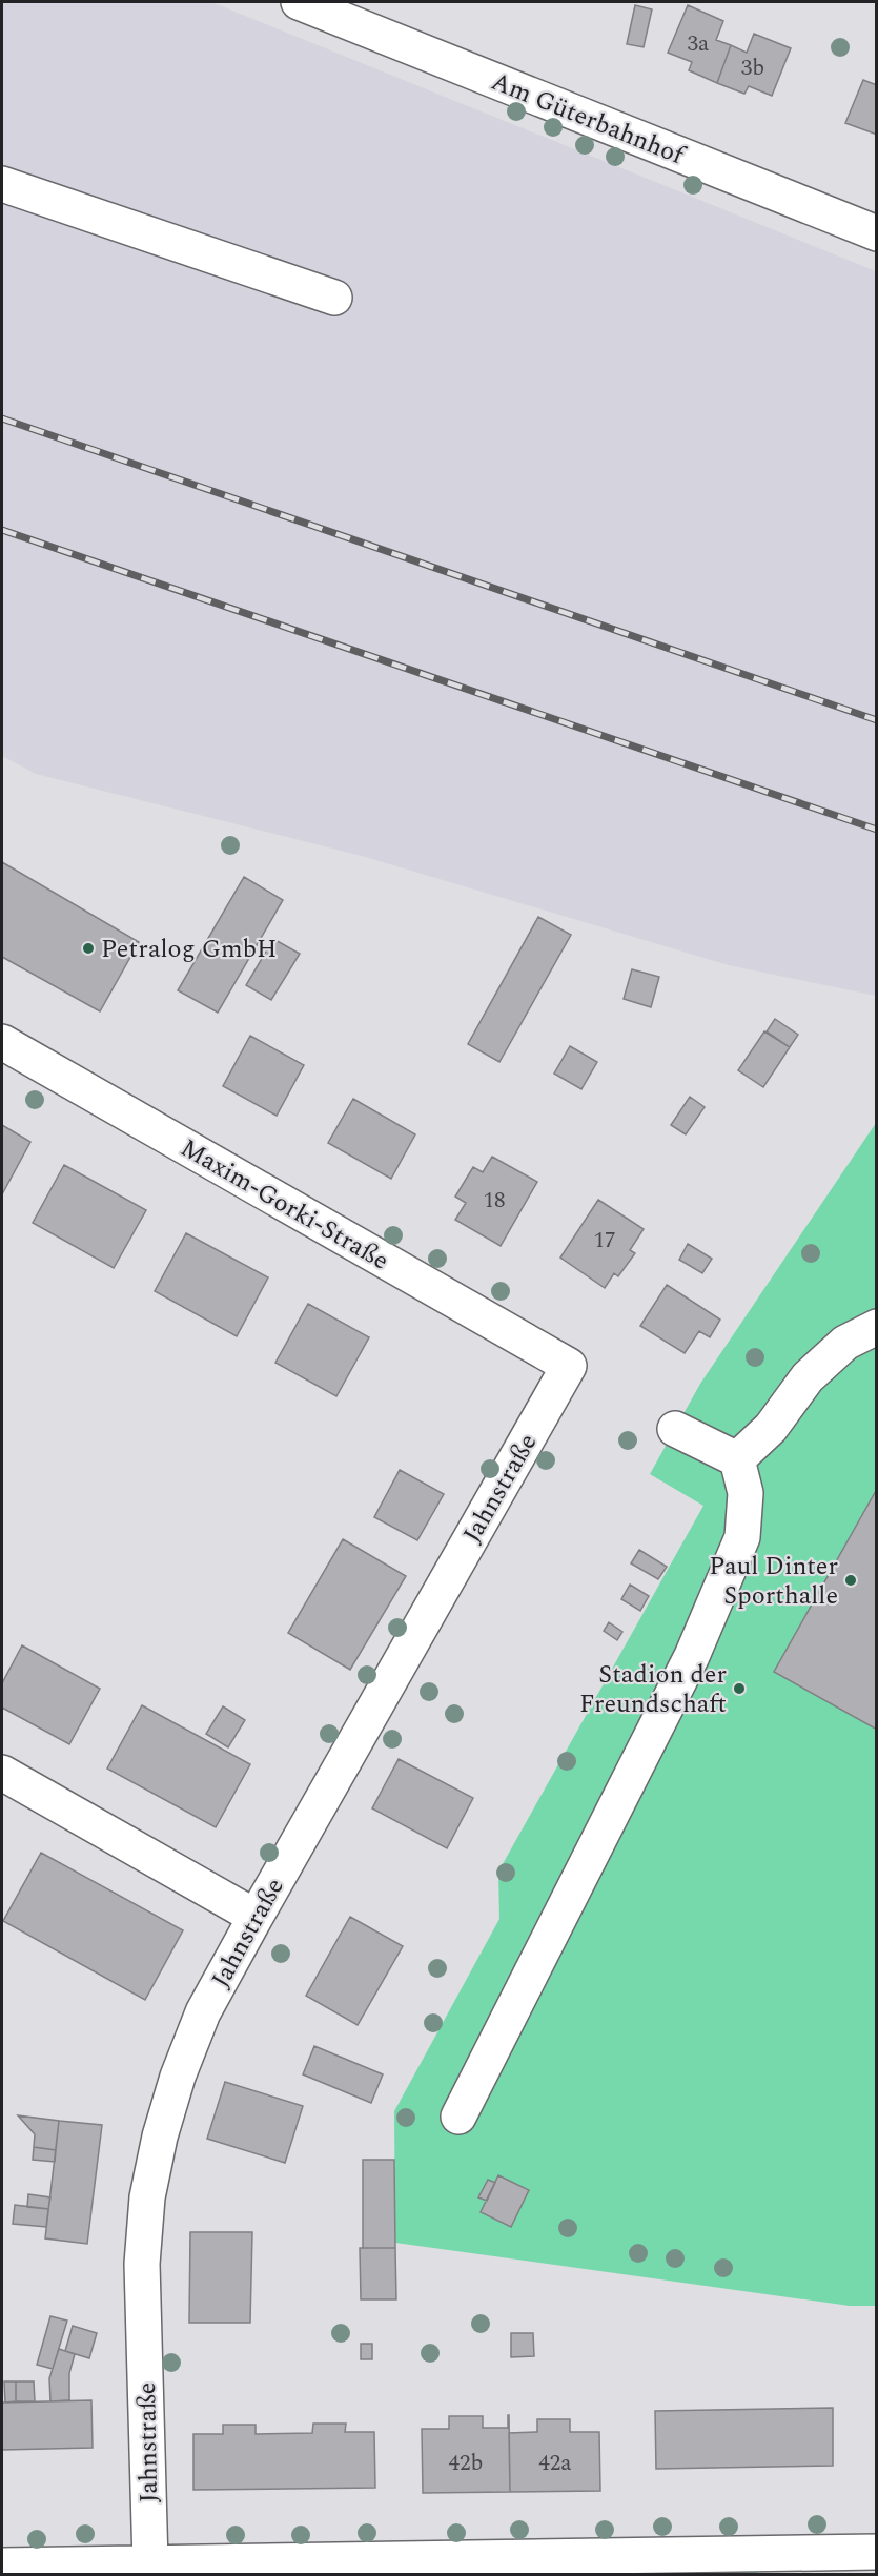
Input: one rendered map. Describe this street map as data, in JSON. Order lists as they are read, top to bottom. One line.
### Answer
{"streets":{"street":["Am Güterbahnhof","Maxim-Gorki-Straße","Jahnstraße"]},"crossings":[["Maxim-Gorki-Straße","Jahnstraße"]],"places":["Petralog GmbH","Paul Dinter Sporthalle","Stadion der Freundschaft"],"house_numbers":["3a","3b","18","17","42b","42a"]}
